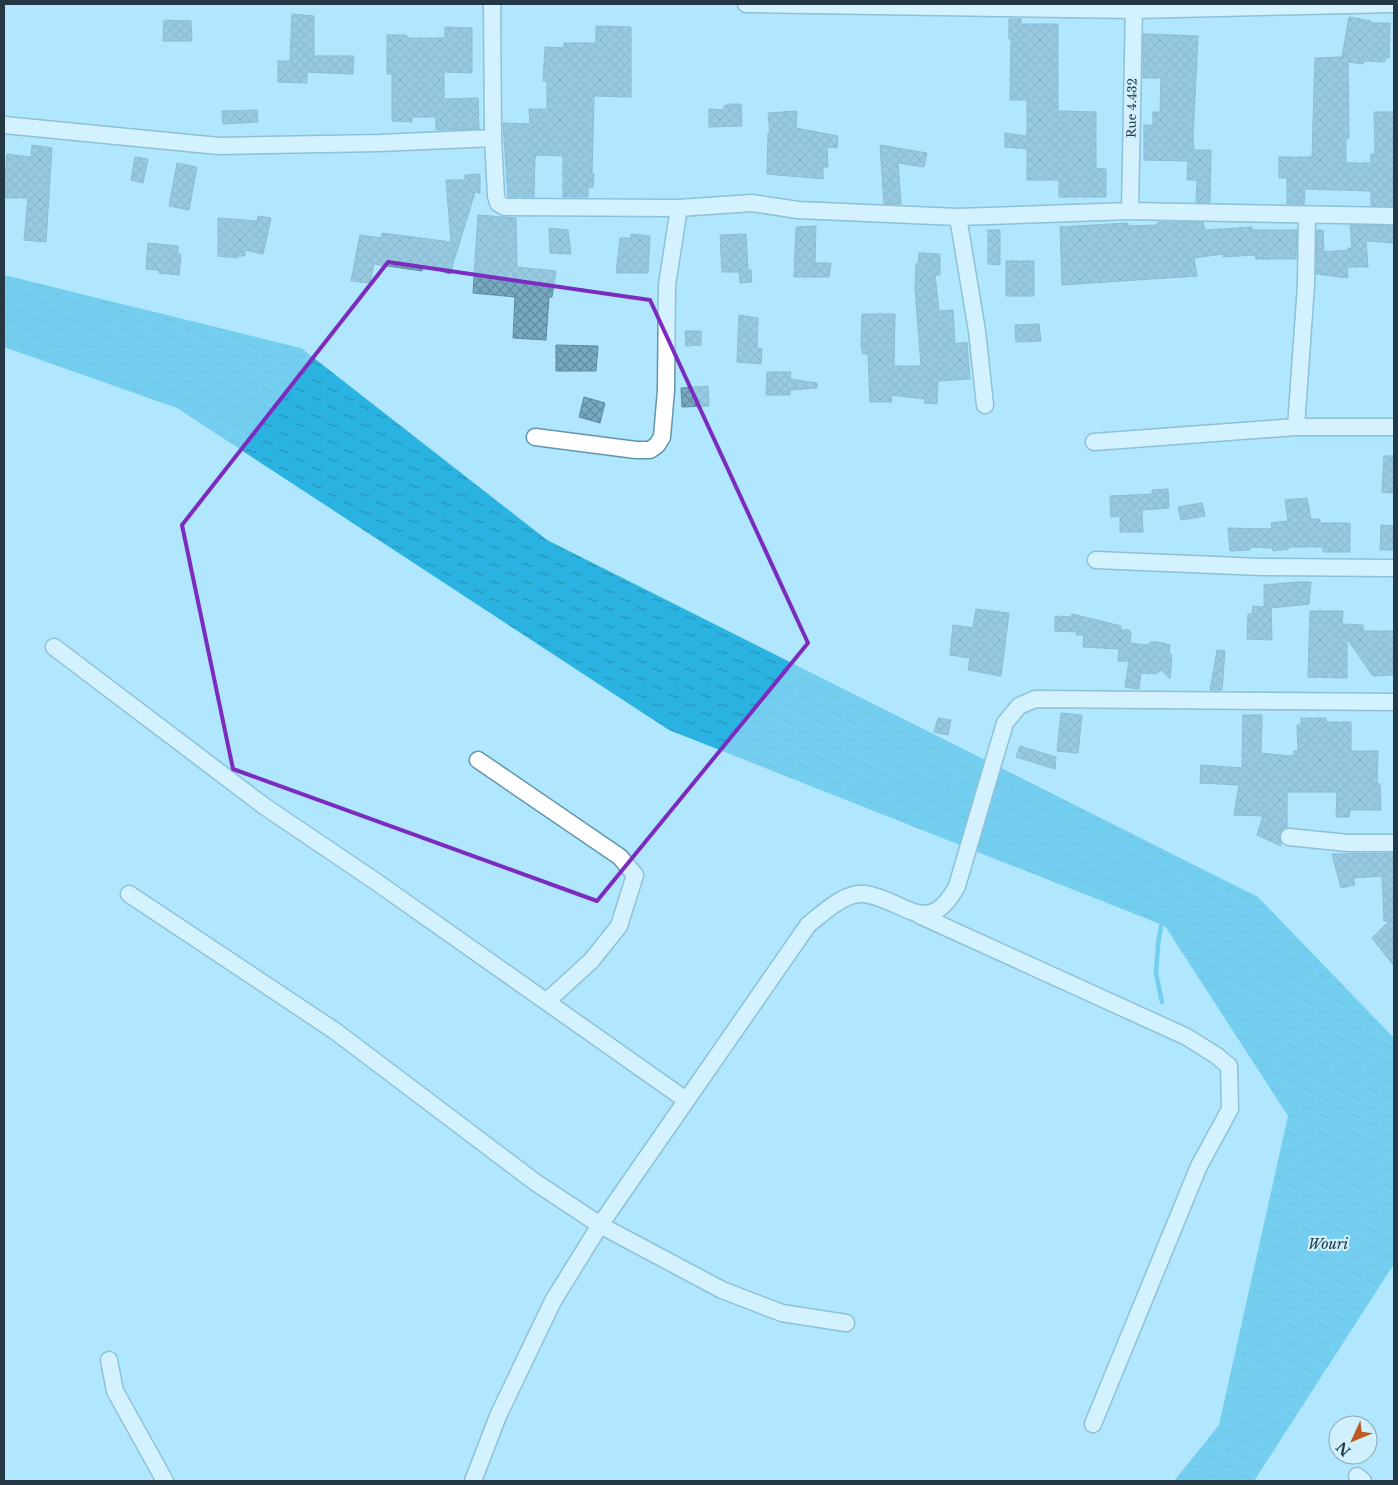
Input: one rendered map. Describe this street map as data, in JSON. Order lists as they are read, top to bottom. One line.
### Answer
{"streets":{"street":["Rue 4.432"]},"water":["Wouri"],"north":"bottom left"}
